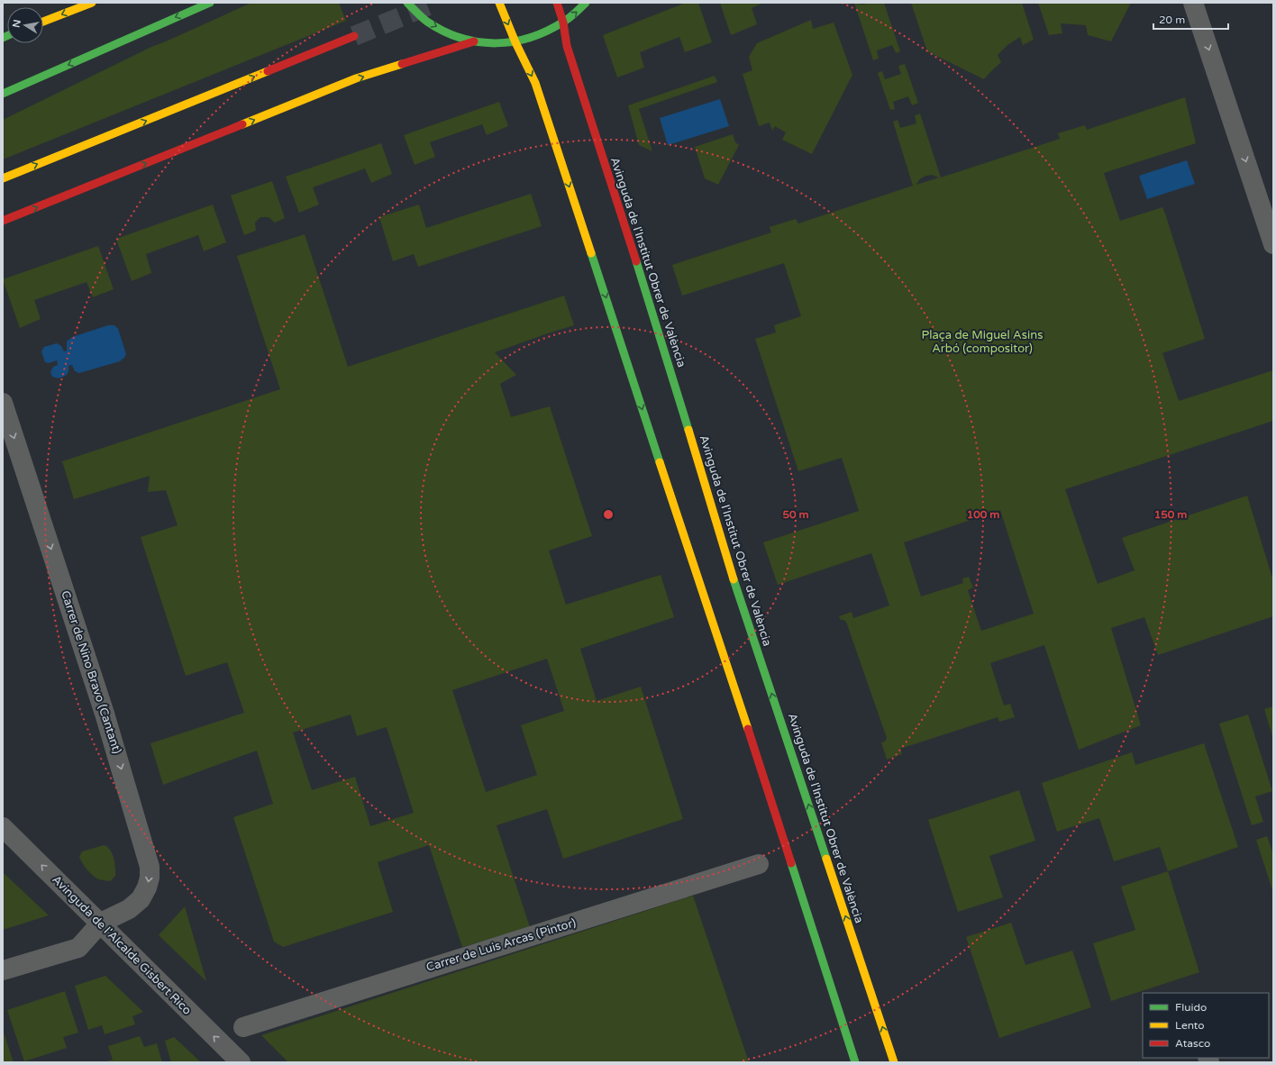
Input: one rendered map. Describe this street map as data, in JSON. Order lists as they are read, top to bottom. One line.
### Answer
{"streets":{"main road":["Avinguda de l'Institut Obrer de València"],"street":["Carrer de Nino Bravo (Cantant)","Avinguda de l'Alcalde Gisbert Rico","Carrer de Luis Arcas (Pintor)"]},"crossings":[["Carrer de Nino Bravo (Cantant)","Avinguda de l'Alcalde Gisbert Rico"]],"one_way":["Carrer de Nino Bravo (Cantant)","Avinguda de l'Alcalde Gisbert Rico"],"parks":["Plaça de Miguel Asins Arbó (compositor)"],"legend":["Fluido","Lento","Atasco"],"scale_bar":"20 m","north":"left","rings":["50 m","100 m","150 m"]}
